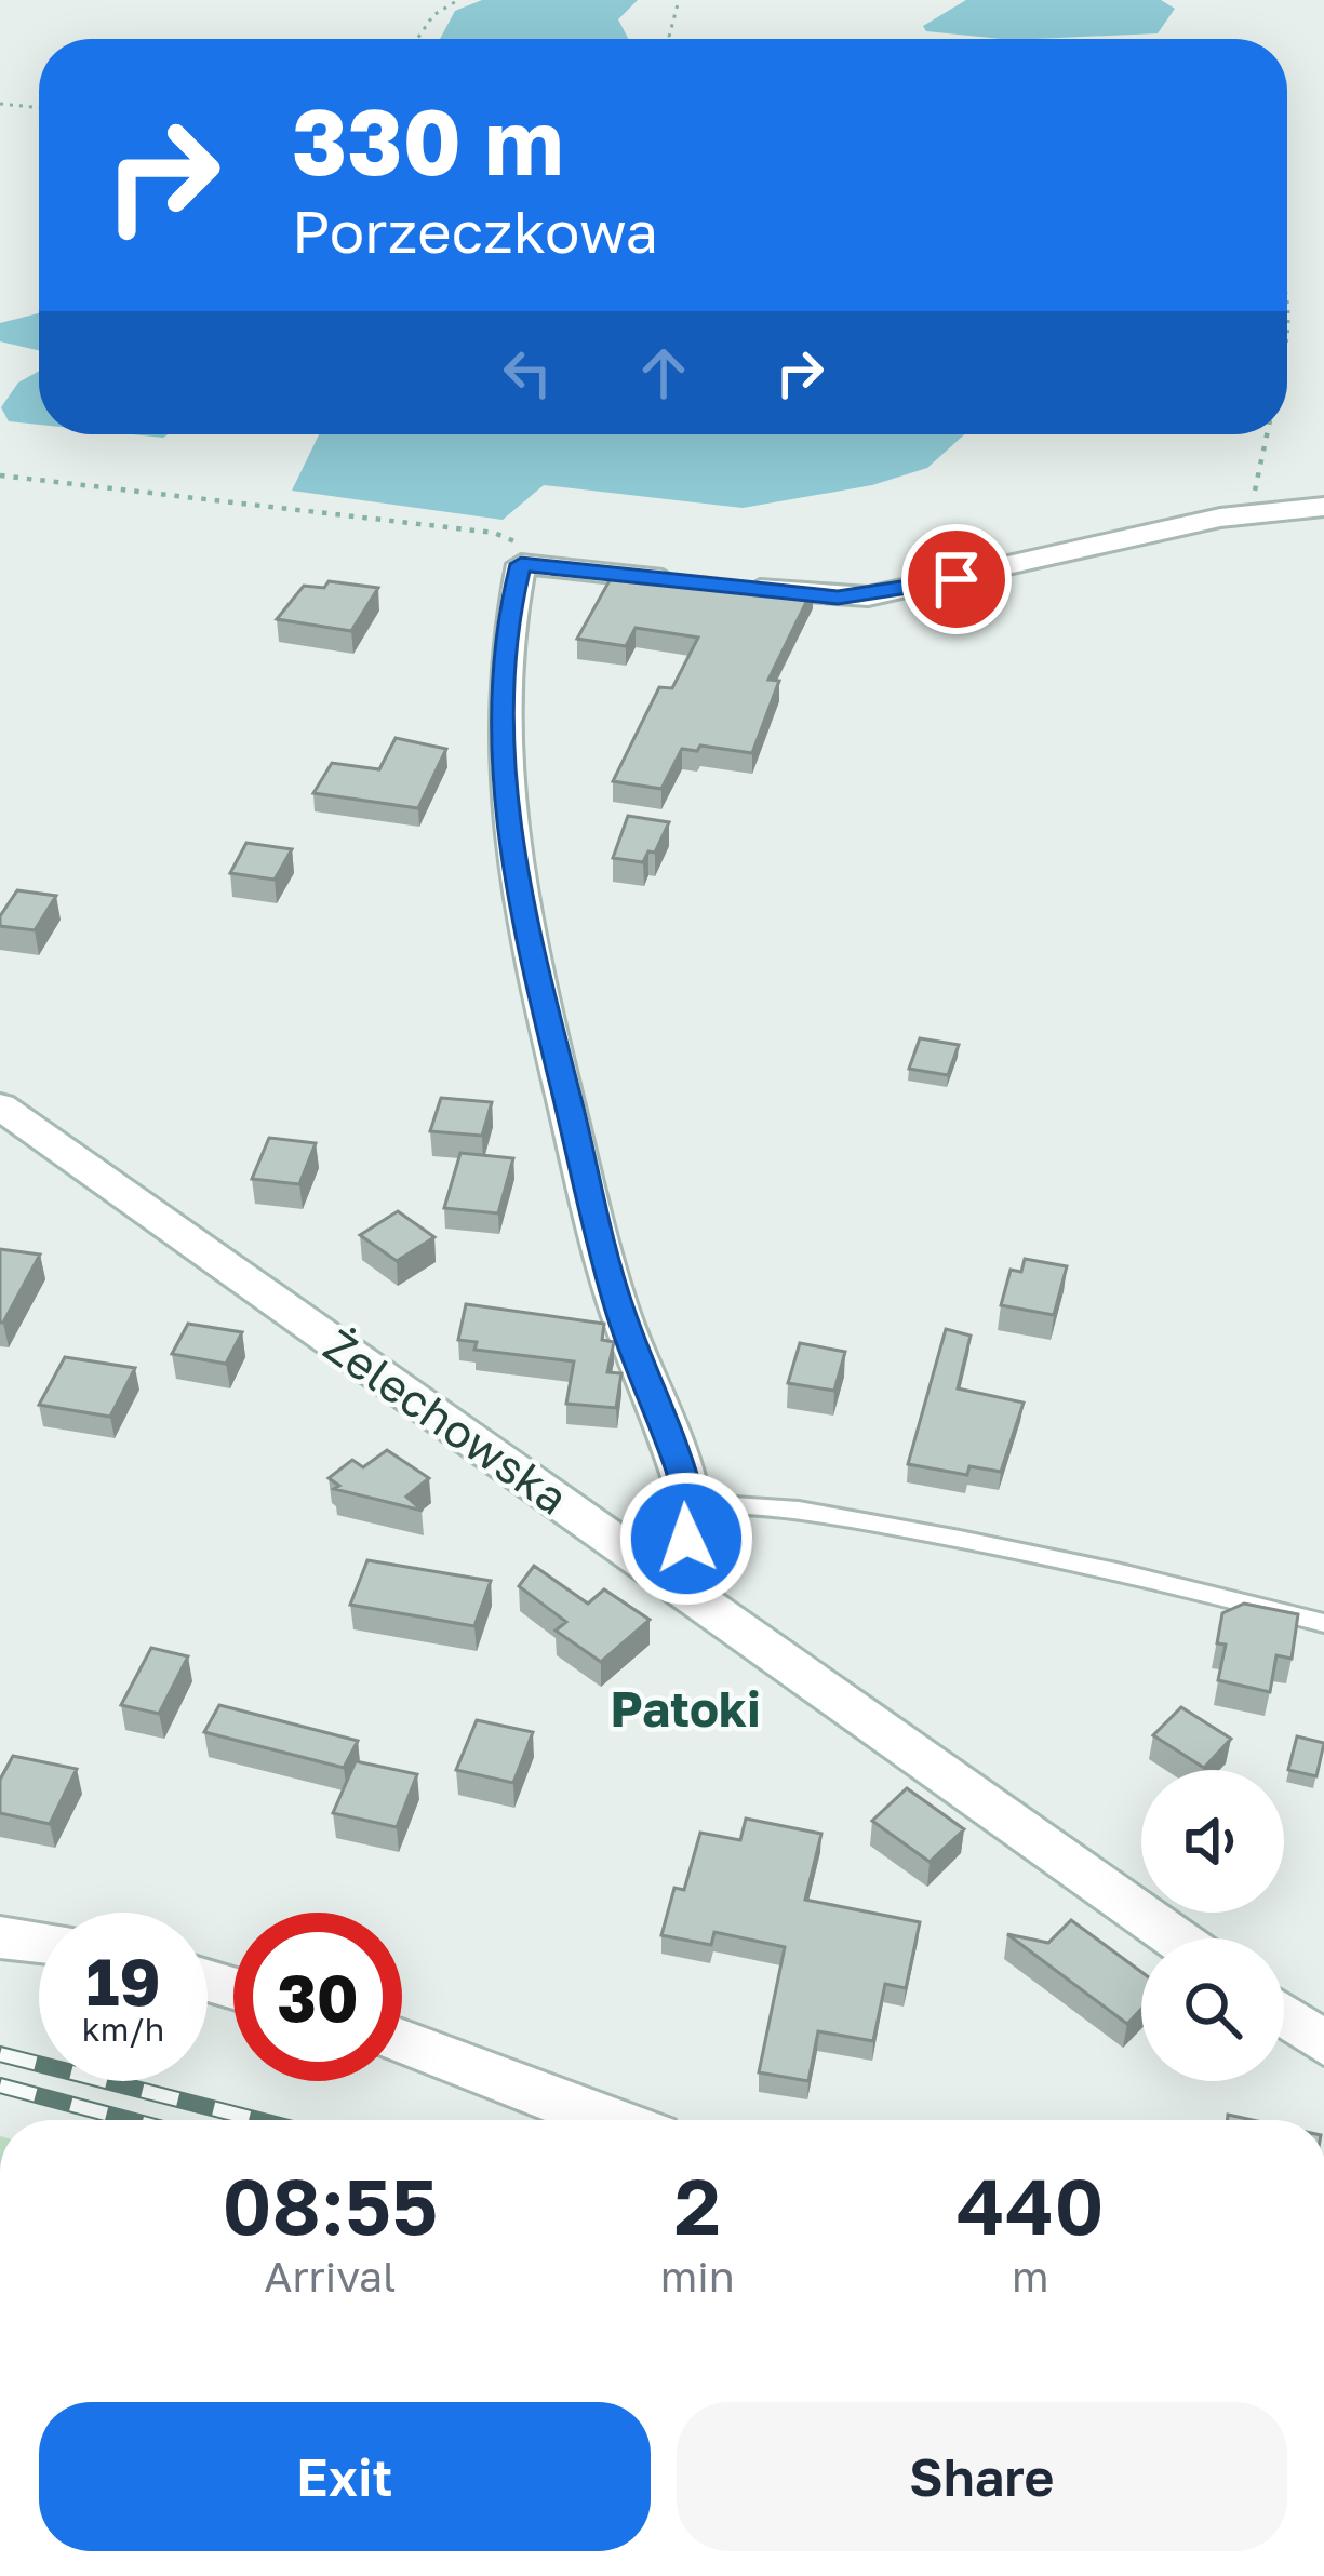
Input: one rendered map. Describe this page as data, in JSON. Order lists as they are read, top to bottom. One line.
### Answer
{"streets":{"street":["Żelechowska"]},"districts":["Patoki"],"page":{"turn":["330 m","Porzeczkowa"],"speed":"19 km/h","limit":"30","eta":["08:55","Arrival","2","min","440","m"],"buttons":["Exit","Share"]}}
